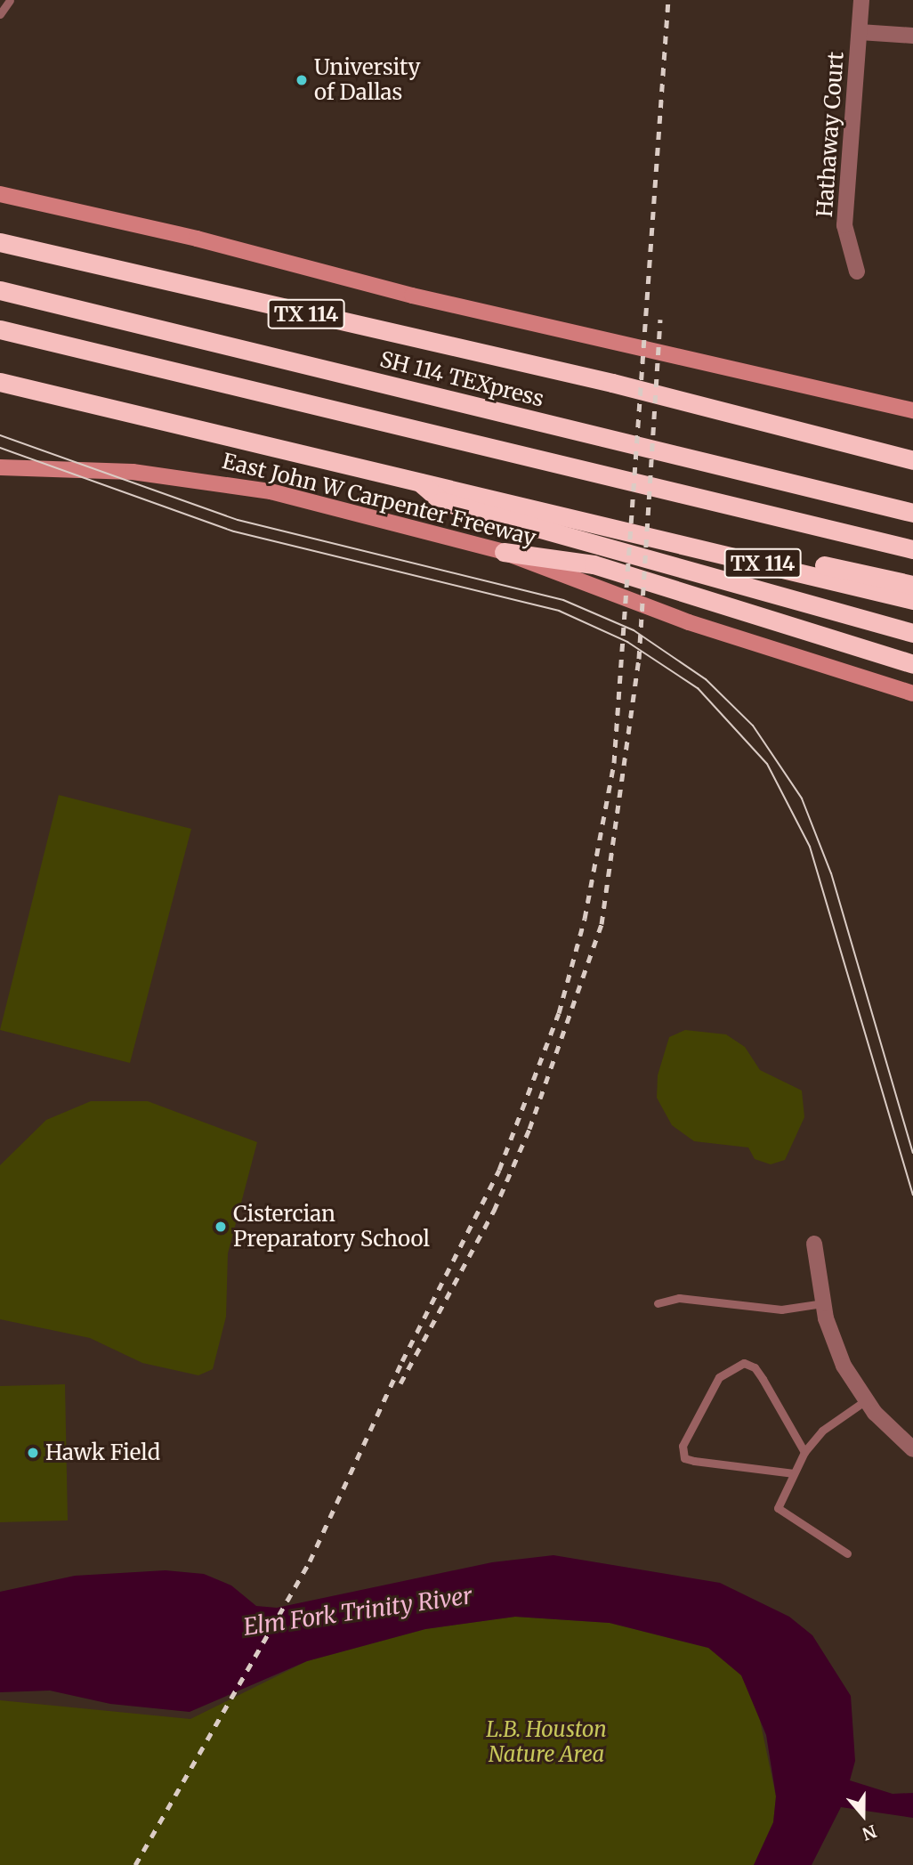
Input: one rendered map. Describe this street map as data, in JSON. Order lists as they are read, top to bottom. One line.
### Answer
{"streets":{"highway":["TX 114","SH 114 TEXpress","East John W Carpenter Freeway"],"street":["Hathaway Court"]},"water":["Elm Fork Trinity River"],"parks":["L.B. Houston Nature Area"],"places":["University of Dallas","Cistercian Preparatory School","Hawk Field"],"north":"bottom"}
